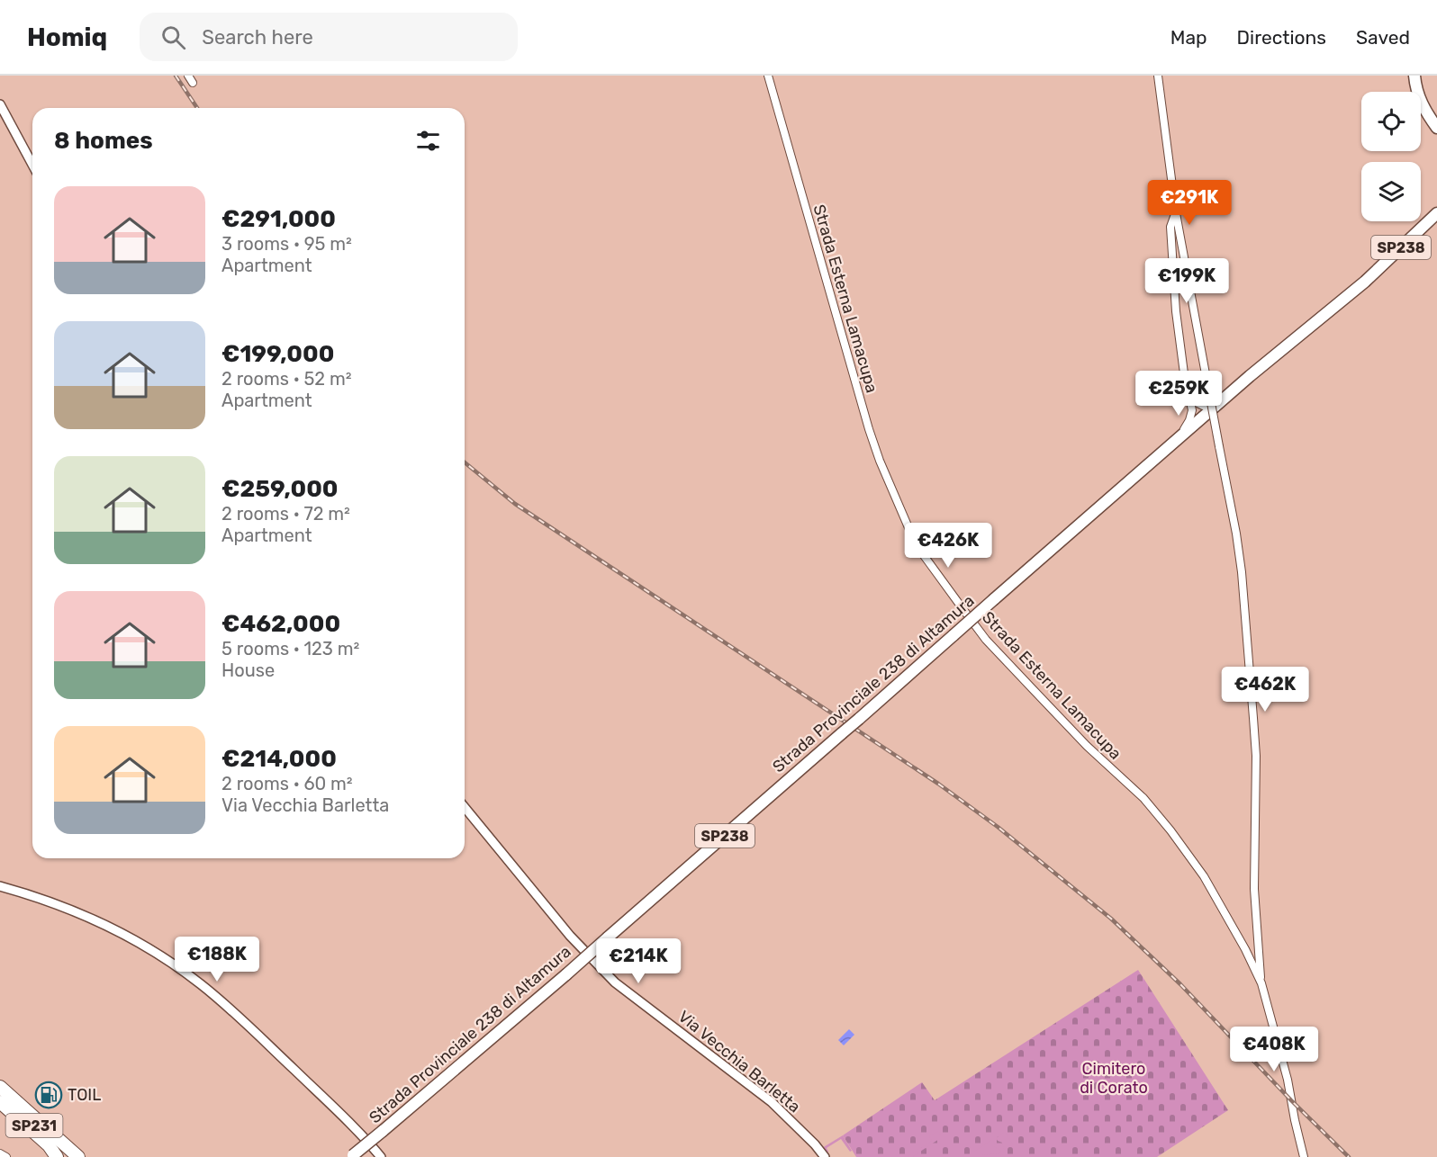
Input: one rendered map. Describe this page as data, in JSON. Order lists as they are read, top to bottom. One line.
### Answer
{"streets":{"highway":["SP231"],"main road":["SP238","Strada Provinciale 238 di Altamura"],"street":["Strada Esterna Lamacupa","Via Vecchia Barletta"]},"parks":["Cimitero di Corato"],"places":{"fuel station":["TOIL"]},"page":{"header":"Homiq","search":"Search here","nav":["Map","Directions","Saved"],"heading":"8 homes","list":[{"name":"€291,000","note":"3 rooms · 95 m² · Apartment"},{"name":"€199,000","note":"2 rooms · 52 m² · Apartment"},{"name":"€259,000","note":"2 rooms · 72 m² · Apartment"},{"name":"€462,000","note":"5 rooms · 123 m² · House"},{"name":"€214,000","note":"2 rooms · 60 m² · Via Vecchia Barletta"}],"price":["€291K","€199K","€259K","€426K","€462K","€188K","€214K","€408K"]}}
